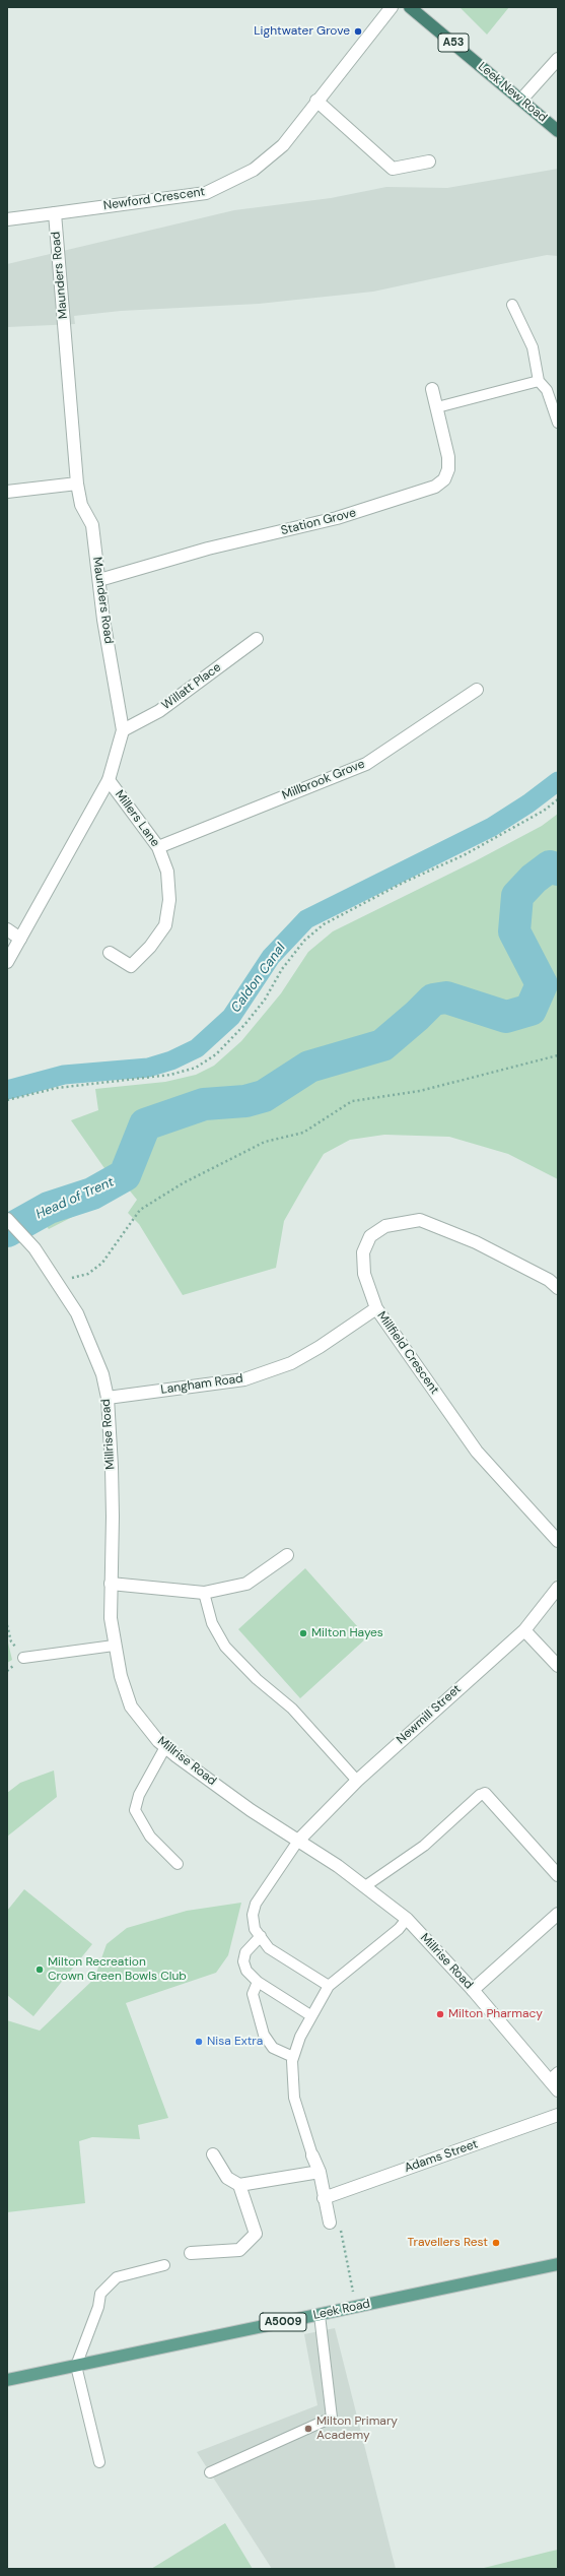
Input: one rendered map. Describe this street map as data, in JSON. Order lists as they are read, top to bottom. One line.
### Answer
{"streets":{"highway":["A53","Leek New Road"],"main road":["Leek Road","A5009"],"street":["Newford Crescent","Maunders Road","Station Grove","Willatt Place","Millbrook Grove","Millers Lane","Millfield Crescent","Langham Road","Millrise Road","Newmill Street","Adams Street"]},"crossings":[["Newford Crescent","Maunders Road"],["Maunders Road","Station Grove"],["Maunders Road","Willatt Place"],["Maunders Road","Millers Lane"],["Millbrook Grove","Millers Lane"],["Millfield Crescent","Langham Road"],["Langham Road","Millrise Road"],["Millrise Road","Newmill Street"]],"water":["Caldon Canal","Head of Trent"],"places":["Lightwater Grove","Milton Hayes","Milton Recreation Crown Green Bowls Club","Milton Pharmacy","Nisa Extra","Travellers Rest","Milton Primary Academy"]}
